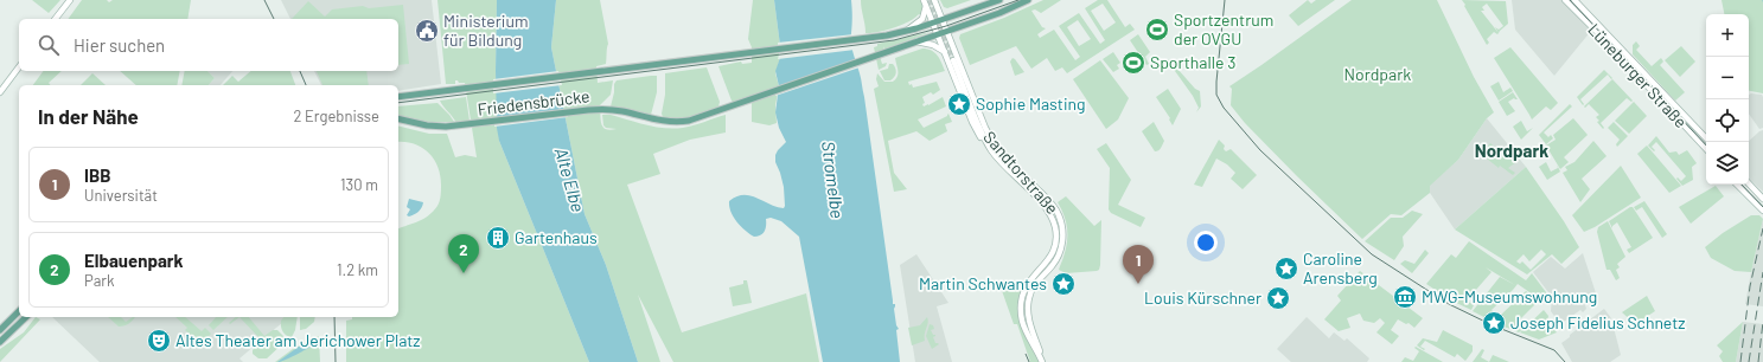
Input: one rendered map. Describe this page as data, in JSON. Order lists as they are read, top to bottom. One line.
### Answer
{"streets":{"main road":["Lüneburger Straße","Friedensbrücke","Sandtorstraße"]},"districts":["Nordpark"],"water":["Alte Elbe","Stromelbe"],"parks":["Nordpark"],"places":{"sports":["Sportzentrum der OVGU","Sporthalle 3"],"public building":["Ministerium für Bildung"],"place":["Sophie Masting","Caroline Arensberg","Martin Schwantes","Louis Kürschner","Joseph Fidelius Schnetz"],"building":["Gartenhaus"],"museum":["MWG-Museumswohnung"],"theatre":["Altes Theater am Jerichower Platz"]},"page":{"map_buttons":["+","−"],"search":"Hier suchen","heading":["In der Nähe","2 Ergebnisse"],"list":[{"mark":"1","name":"IBB","note":"Universität","value":"130 m"},{"mark":"2","name":"Elbauenpark","note":"Park","value":"1.2 km"}],"pins":["2","1"]}}
